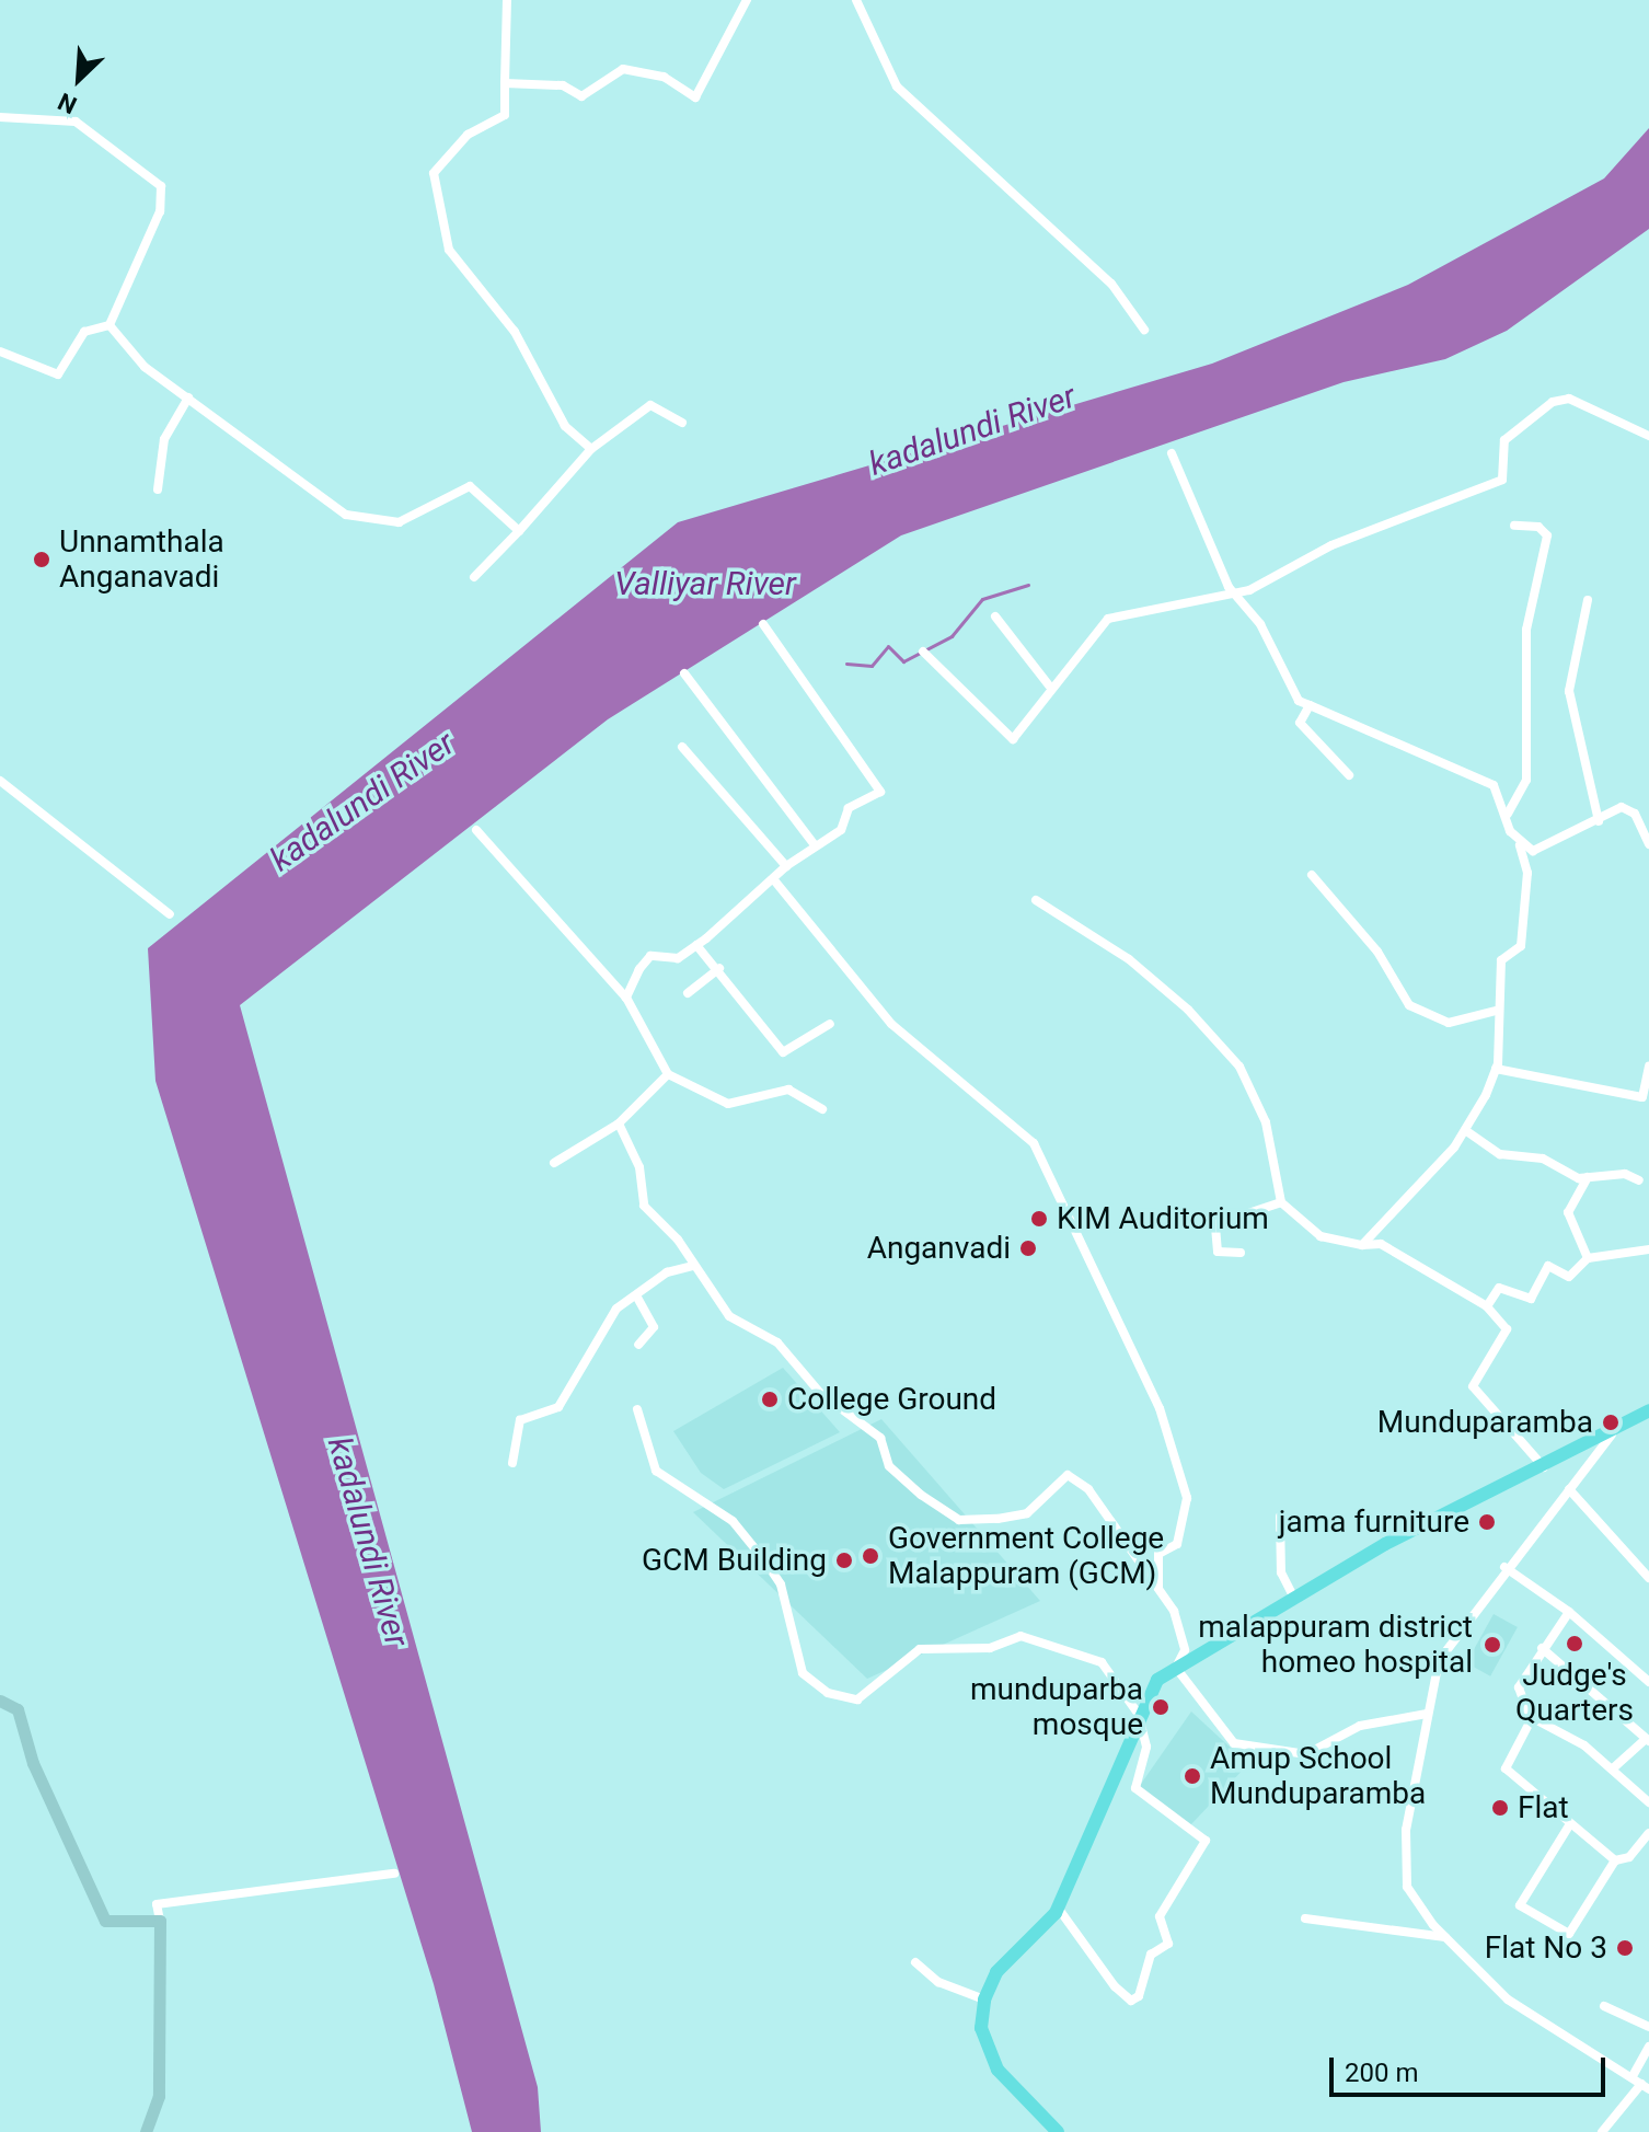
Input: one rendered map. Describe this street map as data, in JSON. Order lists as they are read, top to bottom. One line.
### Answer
{"water":["kadalundi River","Valliyar River"],"places":["Unnamthala Anganavadi","KIM Auditorium","Anganvadi","College Ground","Munduparamba","jama furniture","Government College Malappuram (GCM)","GCM Building","Judge's Quarters","malappuram district homeo hospital","munduparba mosque","Amup School Munduparamba","Flat","Flat No 3"],"scale_bar":"200 m","north":"bottom left"}
